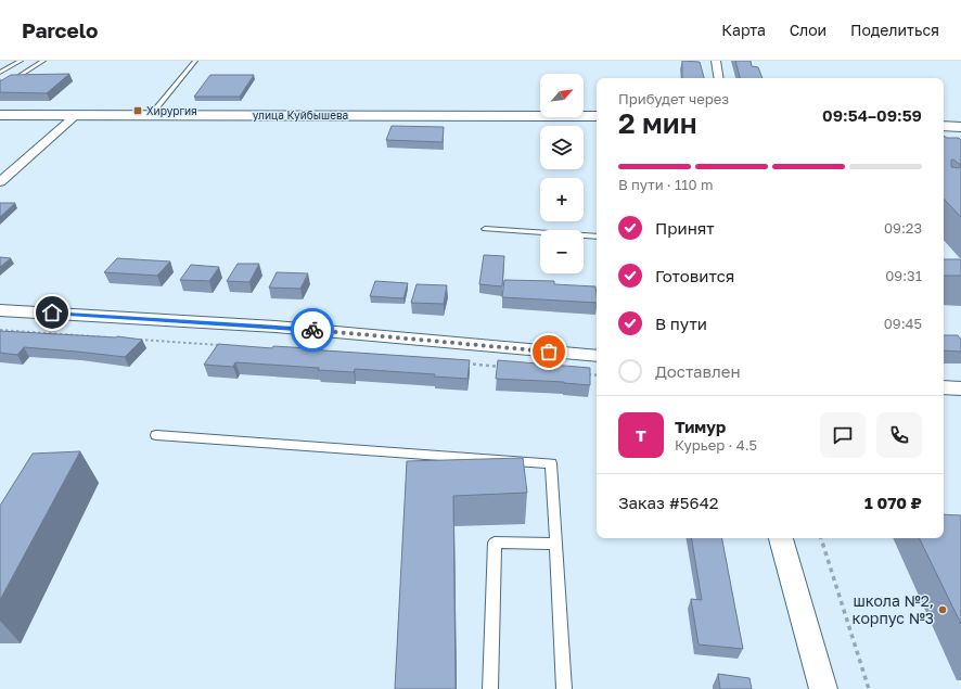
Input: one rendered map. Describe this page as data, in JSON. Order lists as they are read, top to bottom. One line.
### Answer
{"streets":{"street":["улица Куйбышева"]},"places":{"transit":["Хирургия"],"other":["школа №2, корпус №3"]},"north":"top right","page":{"header":"Parcelo","nav":["Карта","Слои","Поделиться"],"map_buttons":["+","−"],"heading":["2 мин","Прибудет через","09:54–09:59"],"panel":["Тимур","Курьер · 4.5","Заказ #5642","1 070 ₽"],"bar":"В пути · 110 m","list":[["Принят","09:23"],["Готовится","09:31"],["В пути","09:45"],"Доставлен"],"round":"Т"}}
